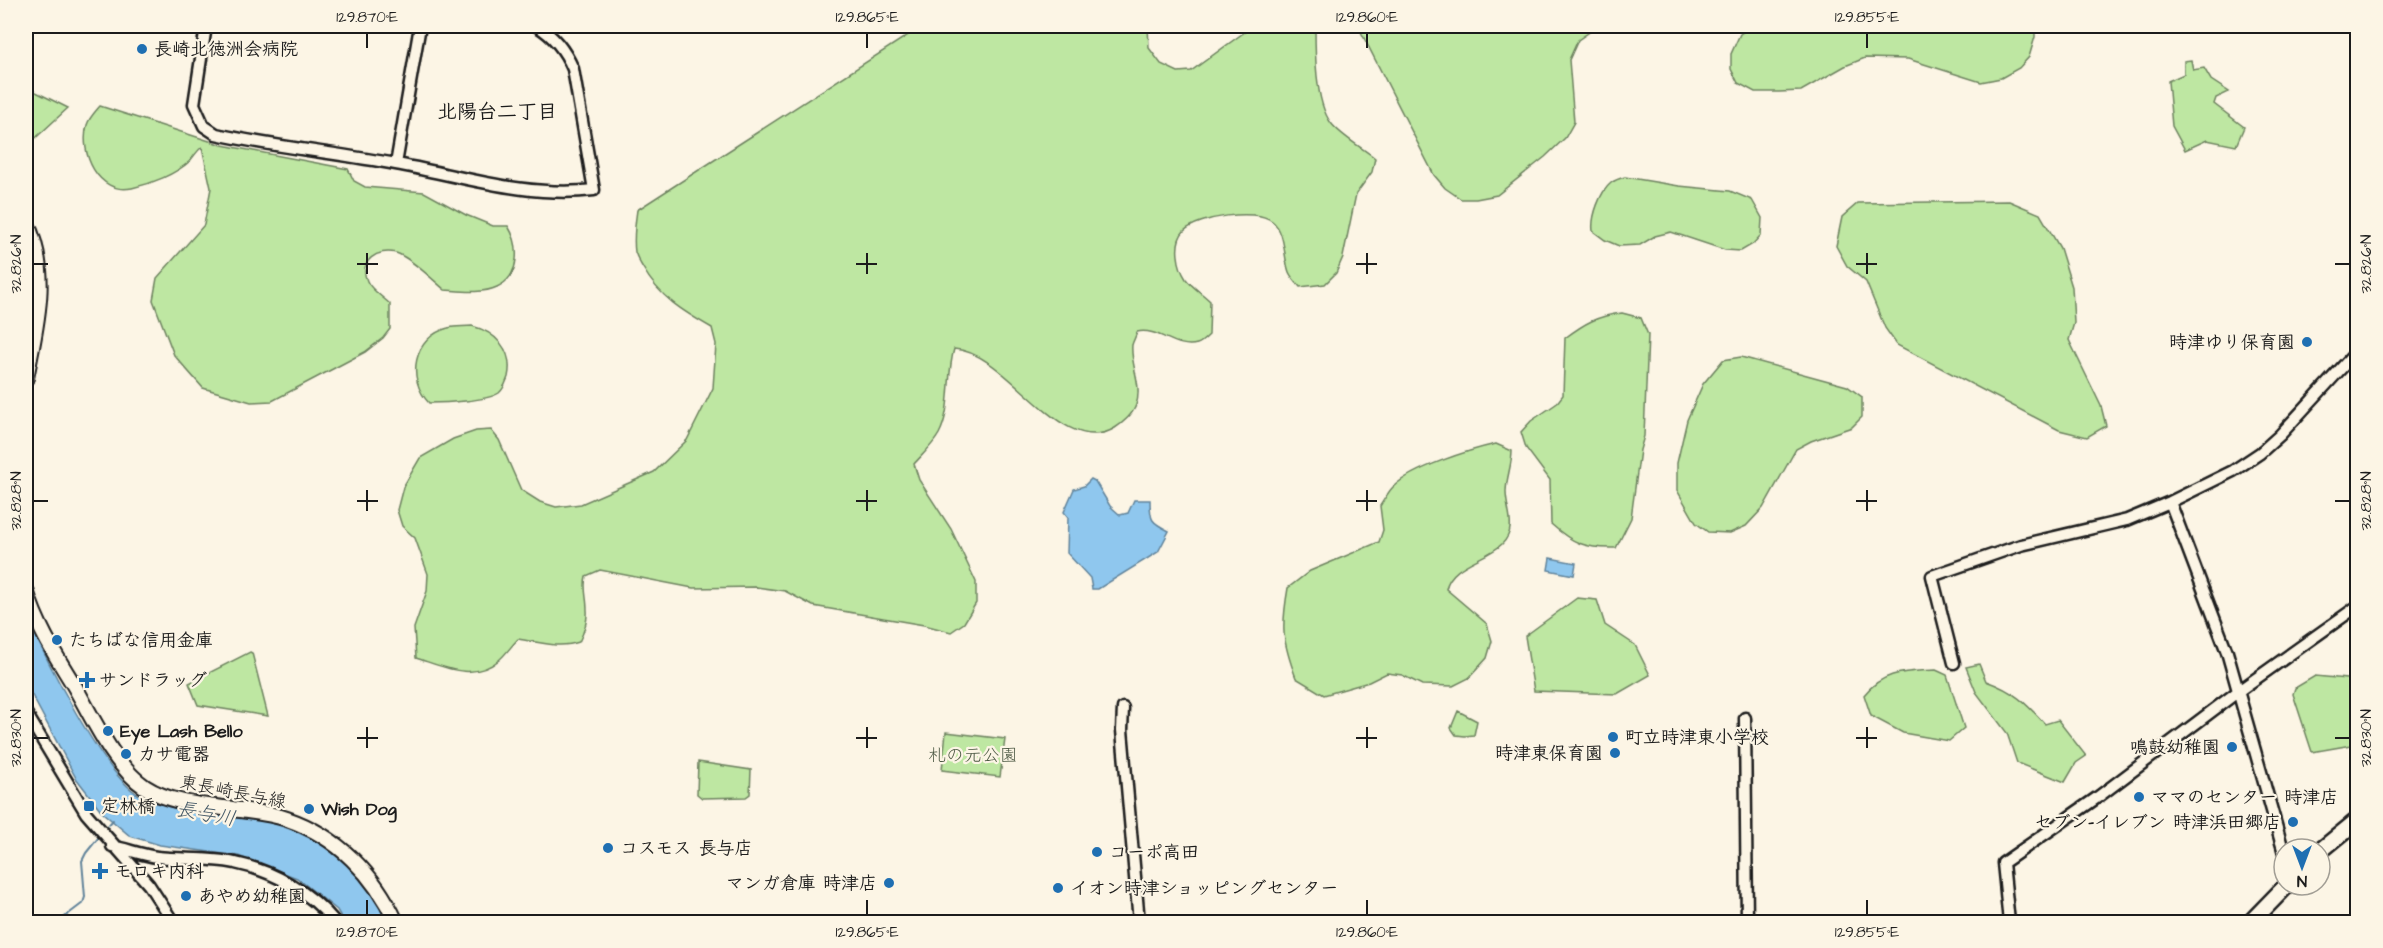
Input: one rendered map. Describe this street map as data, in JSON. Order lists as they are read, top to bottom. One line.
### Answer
{"streets":{"main road":["東長崎長与線"]},"districts":["北陽台二丁目"],"water":["長与川"],"parks":["札の元公園"],"places":{"other":["長崎北徳洲会病院","時津ゆり保育園","たちばな信用金庫","Eye Lash Bello","町立時津東小学校","鳴鼓幼稚園","時津東保育園","カサ電器","ママのセンター 時津店","Wish Dog","セブン-イレブン 時津浜田郷店","コスモス 長与店","コーポ高田","マンガ倉庫 時津店","イオン時津ショッピングセンター","あやめ幼稚園"],"health":["サンドラッグ","モロキ内科"],"transit":["定林橋"]},"north":"bottom","coordinates":["129.870°E","129.865°E","129.860°E","129.855°E","32.826°N","32.828°N","32.830°N"]}
